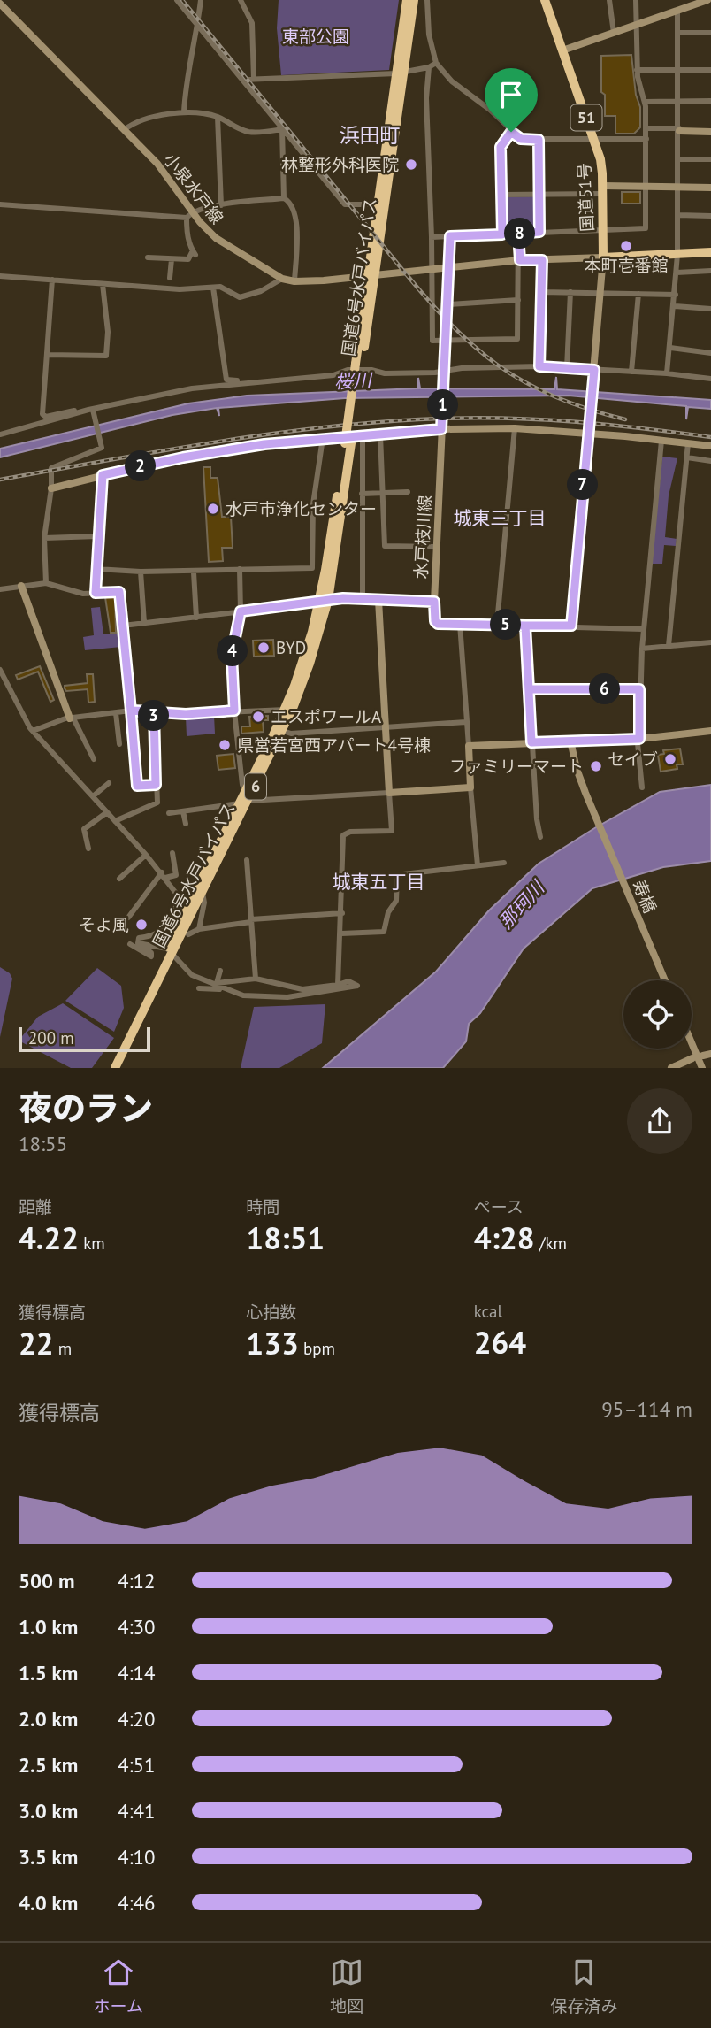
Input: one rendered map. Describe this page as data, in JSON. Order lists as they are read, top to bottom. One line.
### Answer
{"streets":{"highway":["51","国道51号","国道6号水戸バイパス","6"],"main road":["小泉水戸線","水戸枝川線","寿橋"]},"crossings":[["小泉水戸線","国道51号"],["小泉水戸線","国道6号水戸バイパス"]],"districts":["浜田町","城東三丁目","城東五丁目"],"water":["桜川","那珂川"],"parks":["東部公園"],"places":["林整形外科医院","本町壱番館","水戸市浄化センター","BYD","エスポワールA","県営若宮西アパート4号棟","セイブ","ファミリーマート","そよ風"],"scale_bar":"200 m","page":{"pins":["8","1","2","7","5","4","6","3"],"scale":"200 m","heading":["夜のラン","18:55"],"stats":[["距離","4.22 km"],["時間","18:51"],["ペース","4:28 /km"],["獲得標高","22 m"],["心拍数","133 bpm"],["kcal","264"]],"chart":["獲得標高","95–114 m"],"list":[{"name":"500 m","note":"4:12"},{"name":"1.0 km","note":"4:30"},{"name":"1.5 km","note":"4:14"},{"name":"2.0 km","note":"4:20"},{"name":"2.5 km","note":"4:51"},{"name":"3.0 km","note":"4:41"},{"name":"3.5 km","note":"4:10"},{"name":"4.0 km","note":"4:46"}],"tabs":["ホーム","地図","保存済み"]}}
